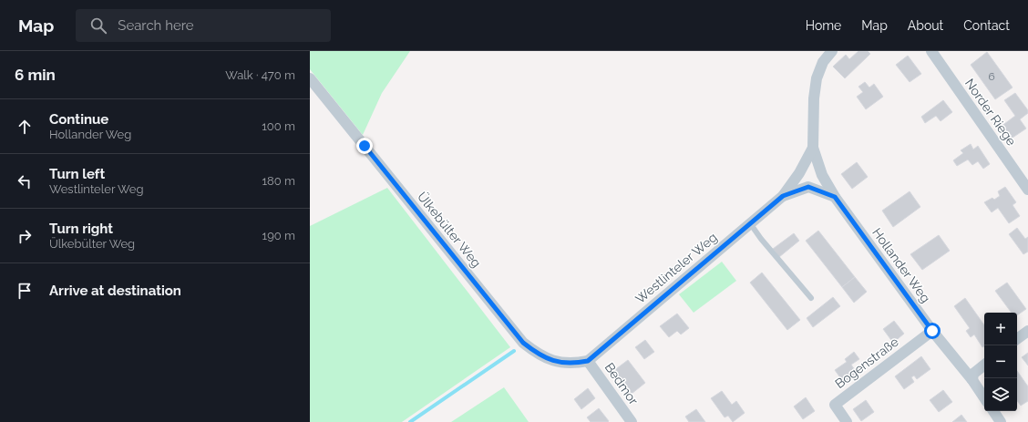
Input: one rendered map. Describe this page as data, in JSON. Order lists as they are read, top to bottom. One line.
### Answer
{"streets":{"street":["Norder Riege","Ülkebülter Weg","Hollander Weg","Westlinteler Weg","Bogenstraße","Bedmor"]},"crossings":[["Ülkebülter Weg","Westlinteler Weg"],["Ülkebülter Weg","Bedmor"],["Hollander Weg","Westlinteler Weg"],["Hollander Weg","Bogenstraße"],["Westlinteler Weg","Bedmor"]],"house_numbers":["6"],"page":{"header":"Map","search":"Search here","nav":["Home","Map","About","Contact"],"heading":["6 min","Walk · 470 m"],"list":[["Continue","Hollander Weg","100 m"],["Turn left","Westlinteler Weg","180 m"],["Turn right","Ülkebülter Weg","190 m"],"Arrive at destination"],"map_buttons":["+","−"]}}
